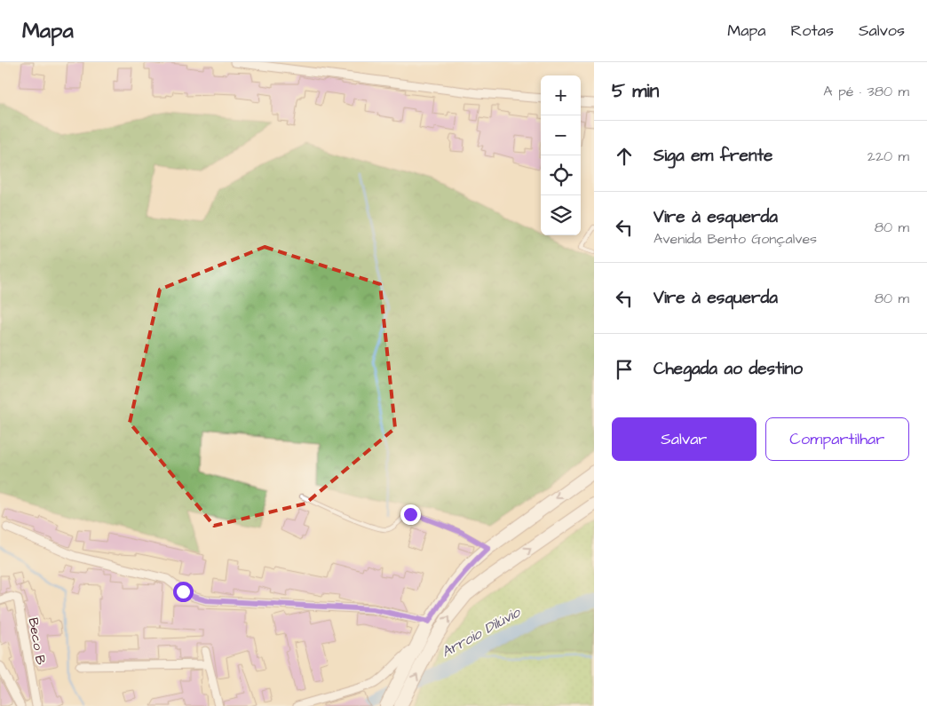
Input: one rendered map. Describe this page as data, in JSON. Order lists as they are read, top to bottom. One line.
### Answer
{"streets":{"street":["Beco B"]},"water":["Arroio Dilúvio"],"page":{"header":"Mapa","nav":["Mapa","Rotas","Salvos"],"heading":["5 min","A pé · 380 m"],"map_buttons":["+","−"],"list":[["Siga em frente","220 m"],["Vire à esquerda","Avenida Bento Gonçalves","80 m"],["Vire à esquerda","80 m"],"Chegada ao destino"],"buttons":["Salvar","Compartilhar"]}}
